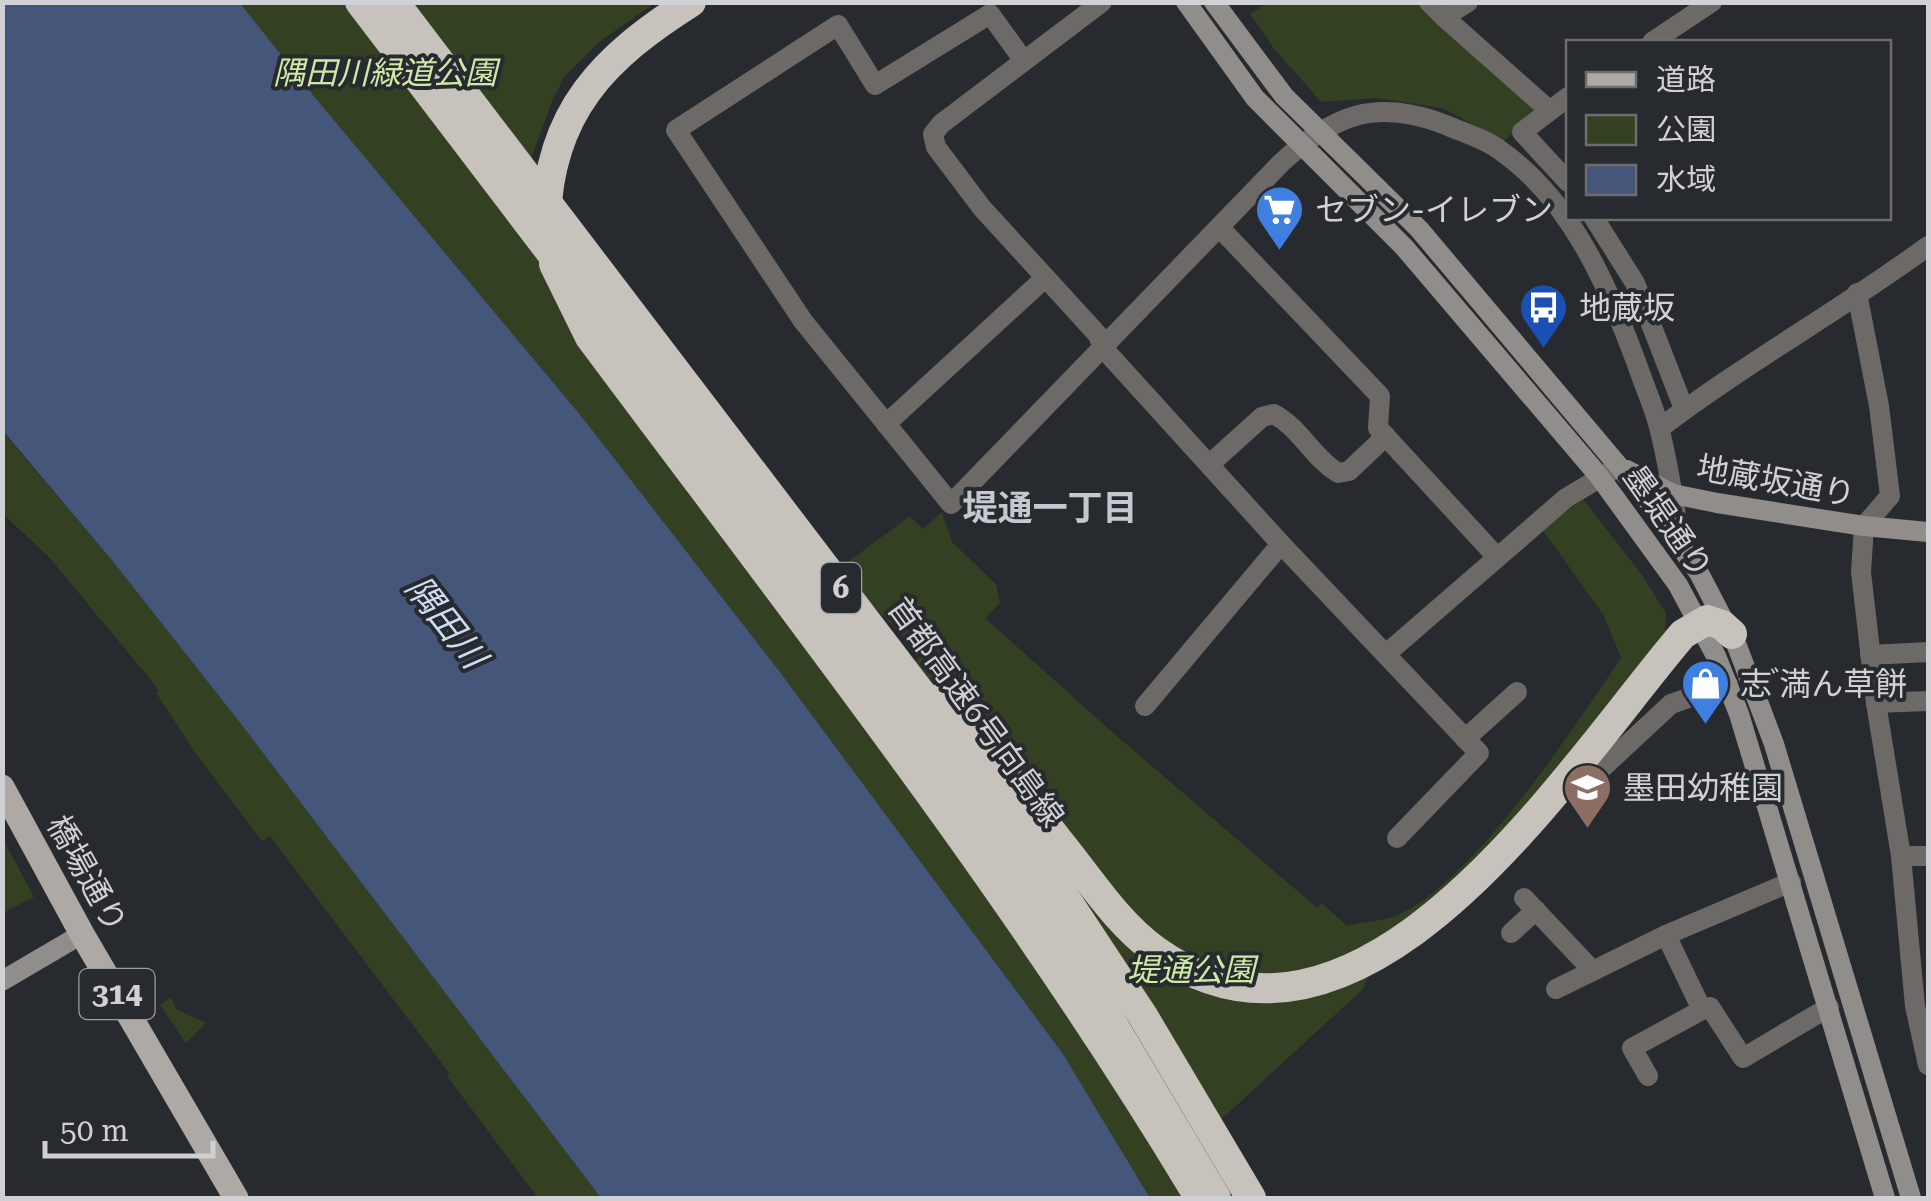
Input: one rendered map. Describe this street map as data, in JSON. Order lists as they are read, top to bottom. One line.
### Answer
{"streets":{"highway":["6","首都高速6号向島線"],"main road":["地蔵坂通り","墨堤通り","橋場通り","314"]},"crossings":[["地蔵坂通り","墨堤通り"]],"districts":["堤通一丁目"],"water":["隅田川"],"parks":["隅田川緑道公園","堤通公園"],"places":{"supermarket":["セブン-イレブン"],"bus stop":["地蔵坂"],"shop":["志 ゙満ん草餅"],"school or university":["墨田幼稚園"]},"legend":["道路","公園","水域"],"scale_bar":"50 m"}
